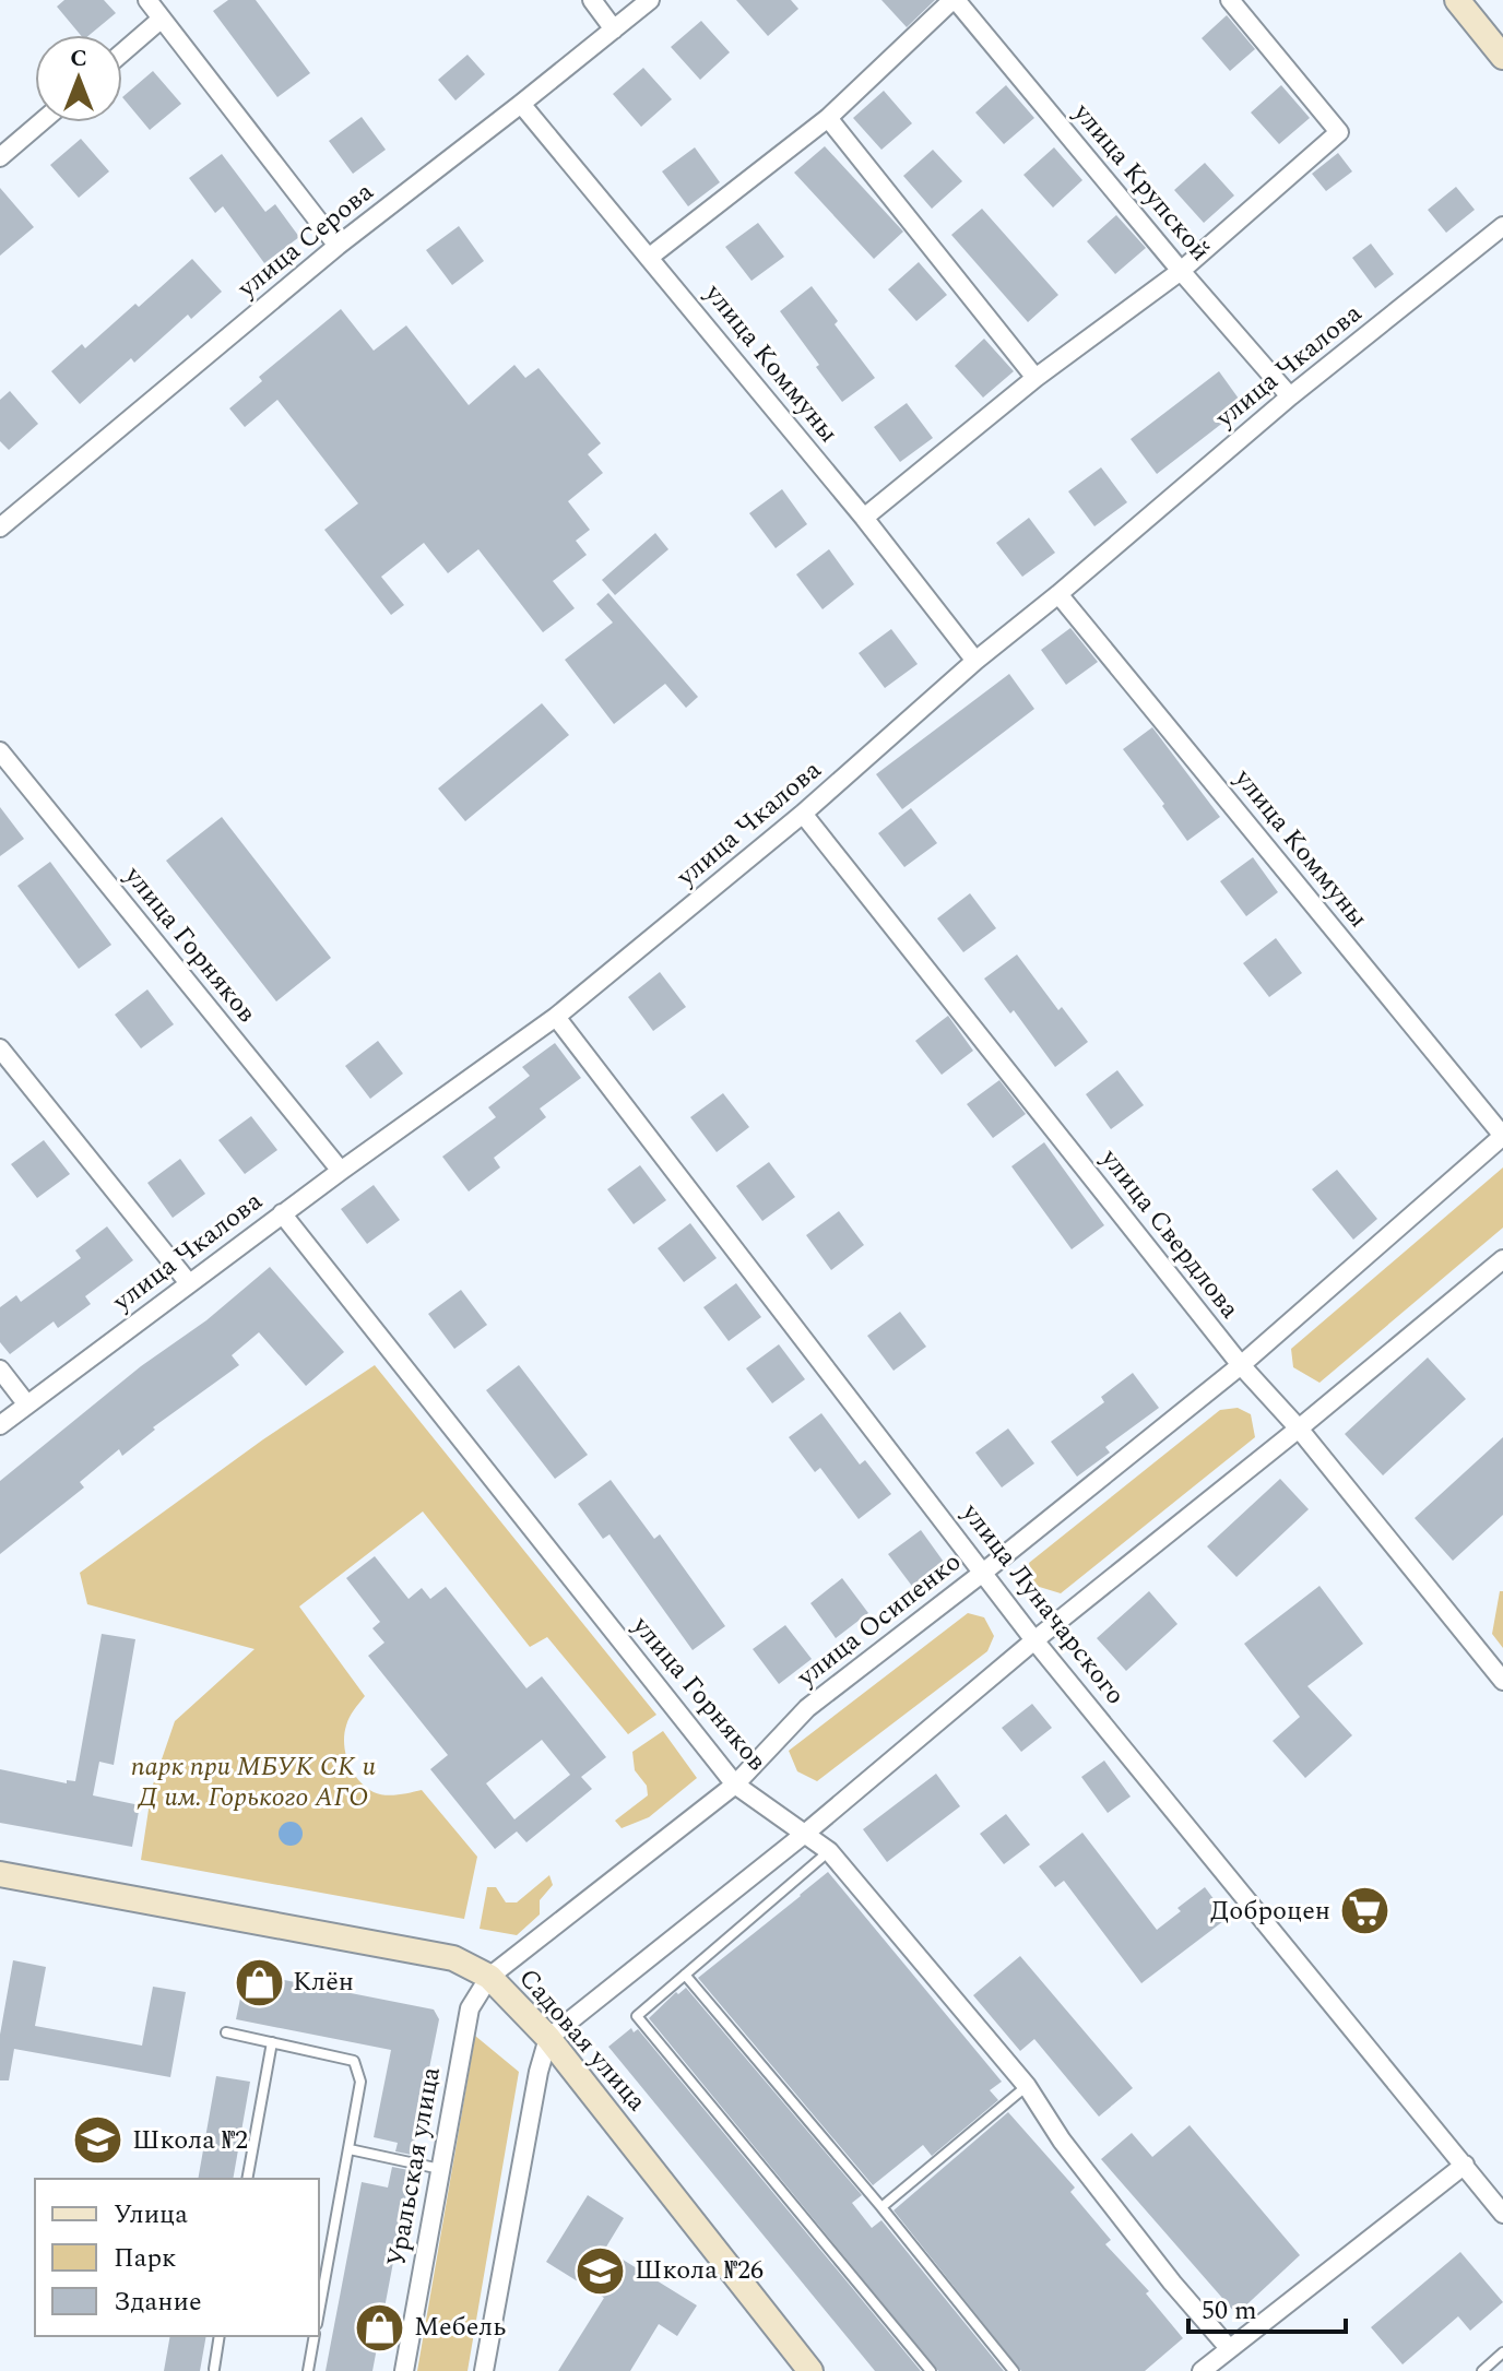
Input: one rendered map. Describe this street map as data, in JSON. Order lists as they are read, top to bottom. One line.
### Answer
{"streets":{"street":["улица Крупской","улица Серова","улица Коммуны","улица Чкалова","улица Горняков","улица Свердлова","улица Луначарского","улица Осипенко","Садовая улица","Уральская улица"]},"crossings":[["улица Крупской","улица Чкалова"],["улица Серова","улица Коммуны"],["улица Коммуны","улица Чкалова"],["улица Коммуны","улица Осипенко"],["улица Чкалова","улица Горняков"],["улица Чкалова","улица Свердлова"],["улица Чкалова","улица Луначарского"],["улица Горняков","улица Осипенко"],["улица Свердлова","улица Осипенко"],["улица Луначарского","улица Осипенко"],["улица Осипенко","Садовая улица"],["улица Осипенко","Уральская улица"],["Садовая улица","Уральская улица"]],"parks":["парк при МБУК СК и Д им. Горького АГО"],"places":{"supermarket":["Доброцен"],"shop":["Клён","Мебель"],"school or university":["Школа №2","Школа №26"]},"legend":["Улица","Парк","Здание"],"scale_bar":"50 m","north":"top"}
